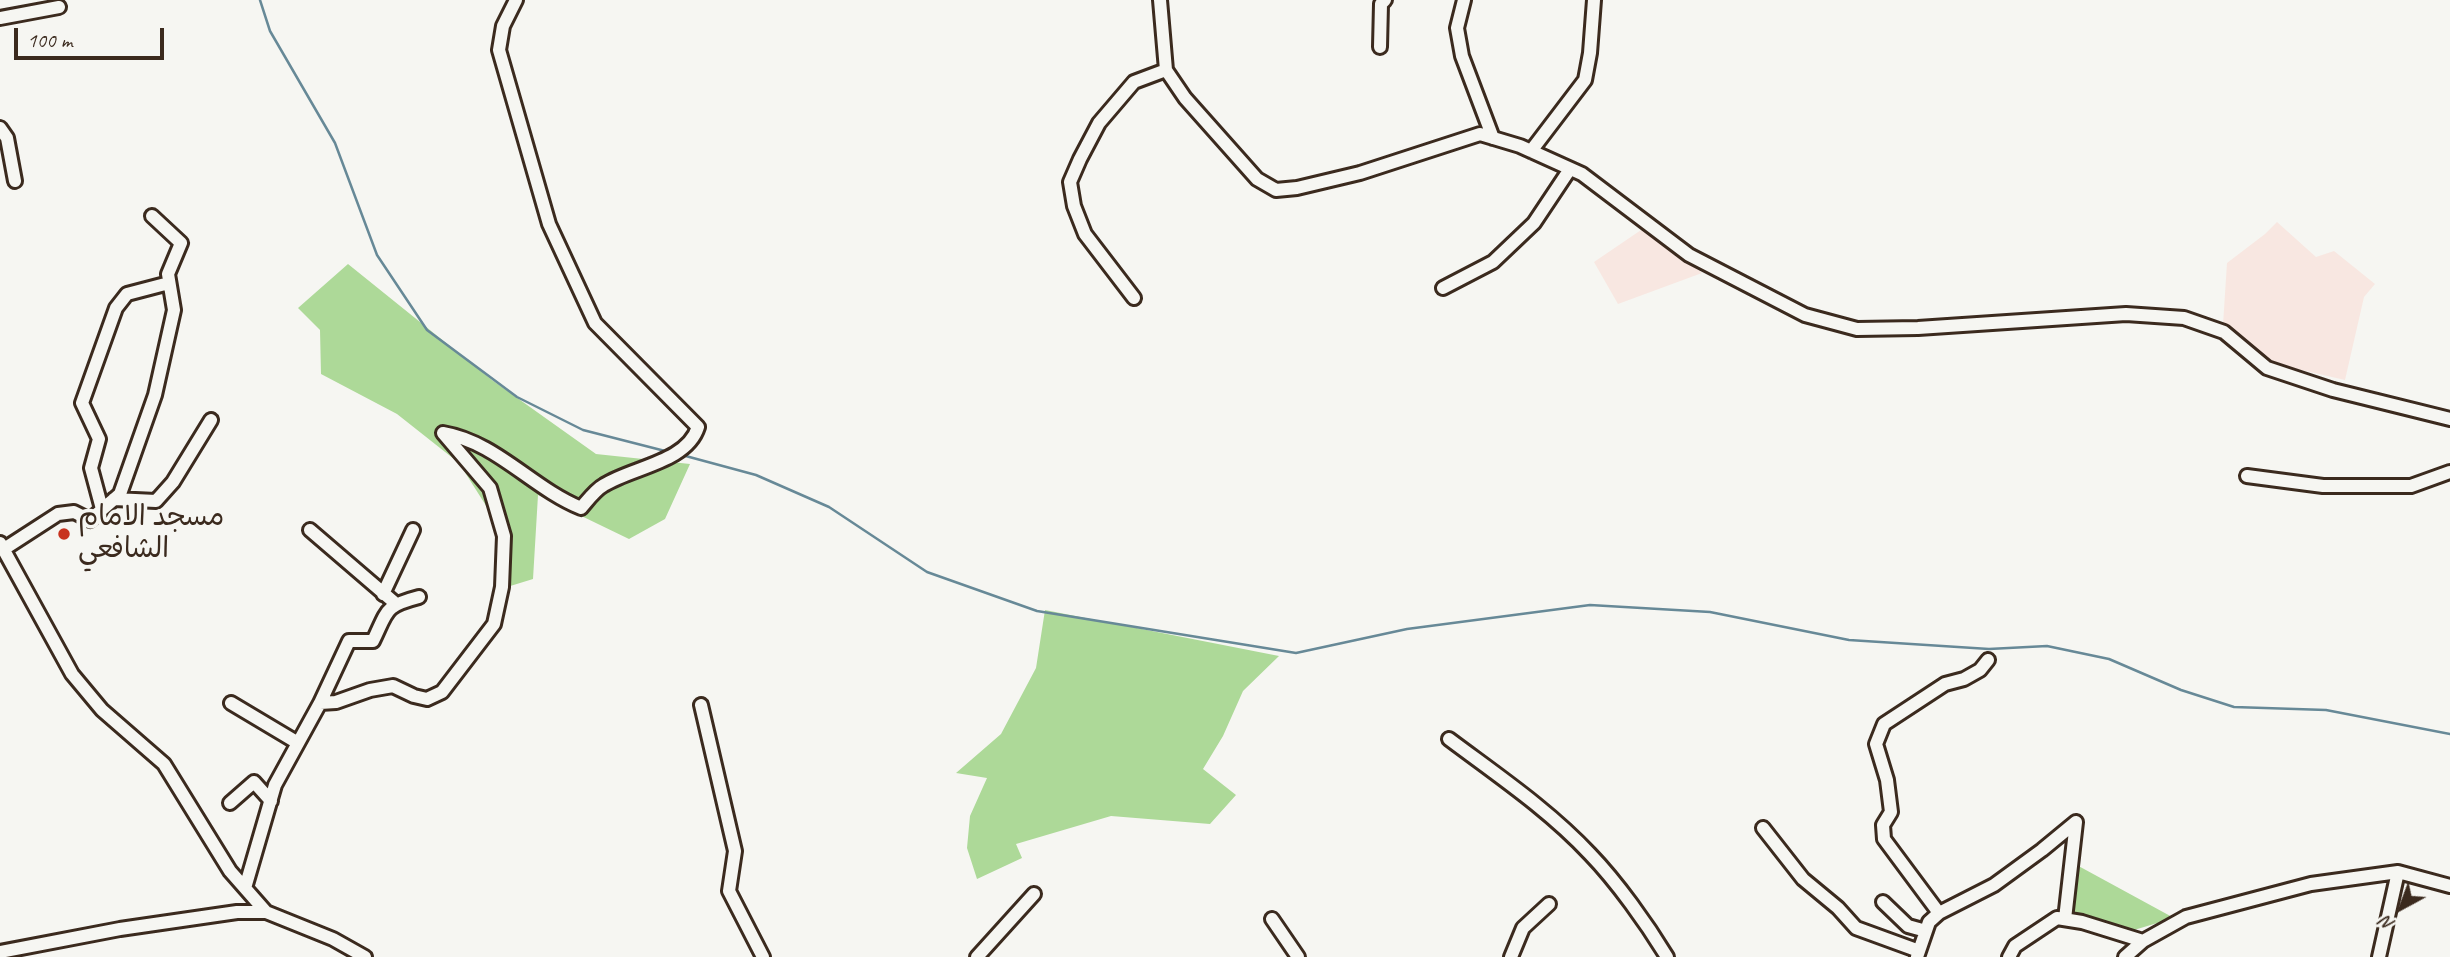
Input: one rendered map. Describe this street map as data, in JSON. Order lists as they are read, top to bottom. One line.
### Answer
{"places":["مسجد الامام الشافعي"],"scale_bar":"100 m","north":"bottom left"}
